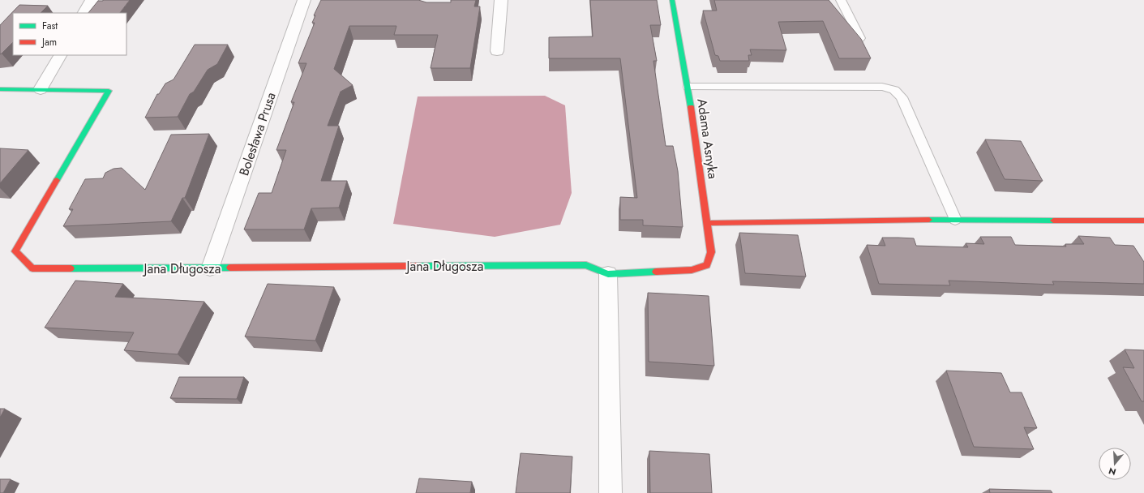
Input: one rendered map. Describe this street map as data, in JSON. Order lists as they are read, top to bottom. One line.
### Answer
{"streets":{"street":["Bolesława Prusa","Adama Asnyka","Jana Długosza"]},"crossings":[["Bolesława Prusa","Jana Długosza"],["Adama Asnyka","Jana Długosza"]],"legend":["Fast","Jam"],"north":"bottom"}
